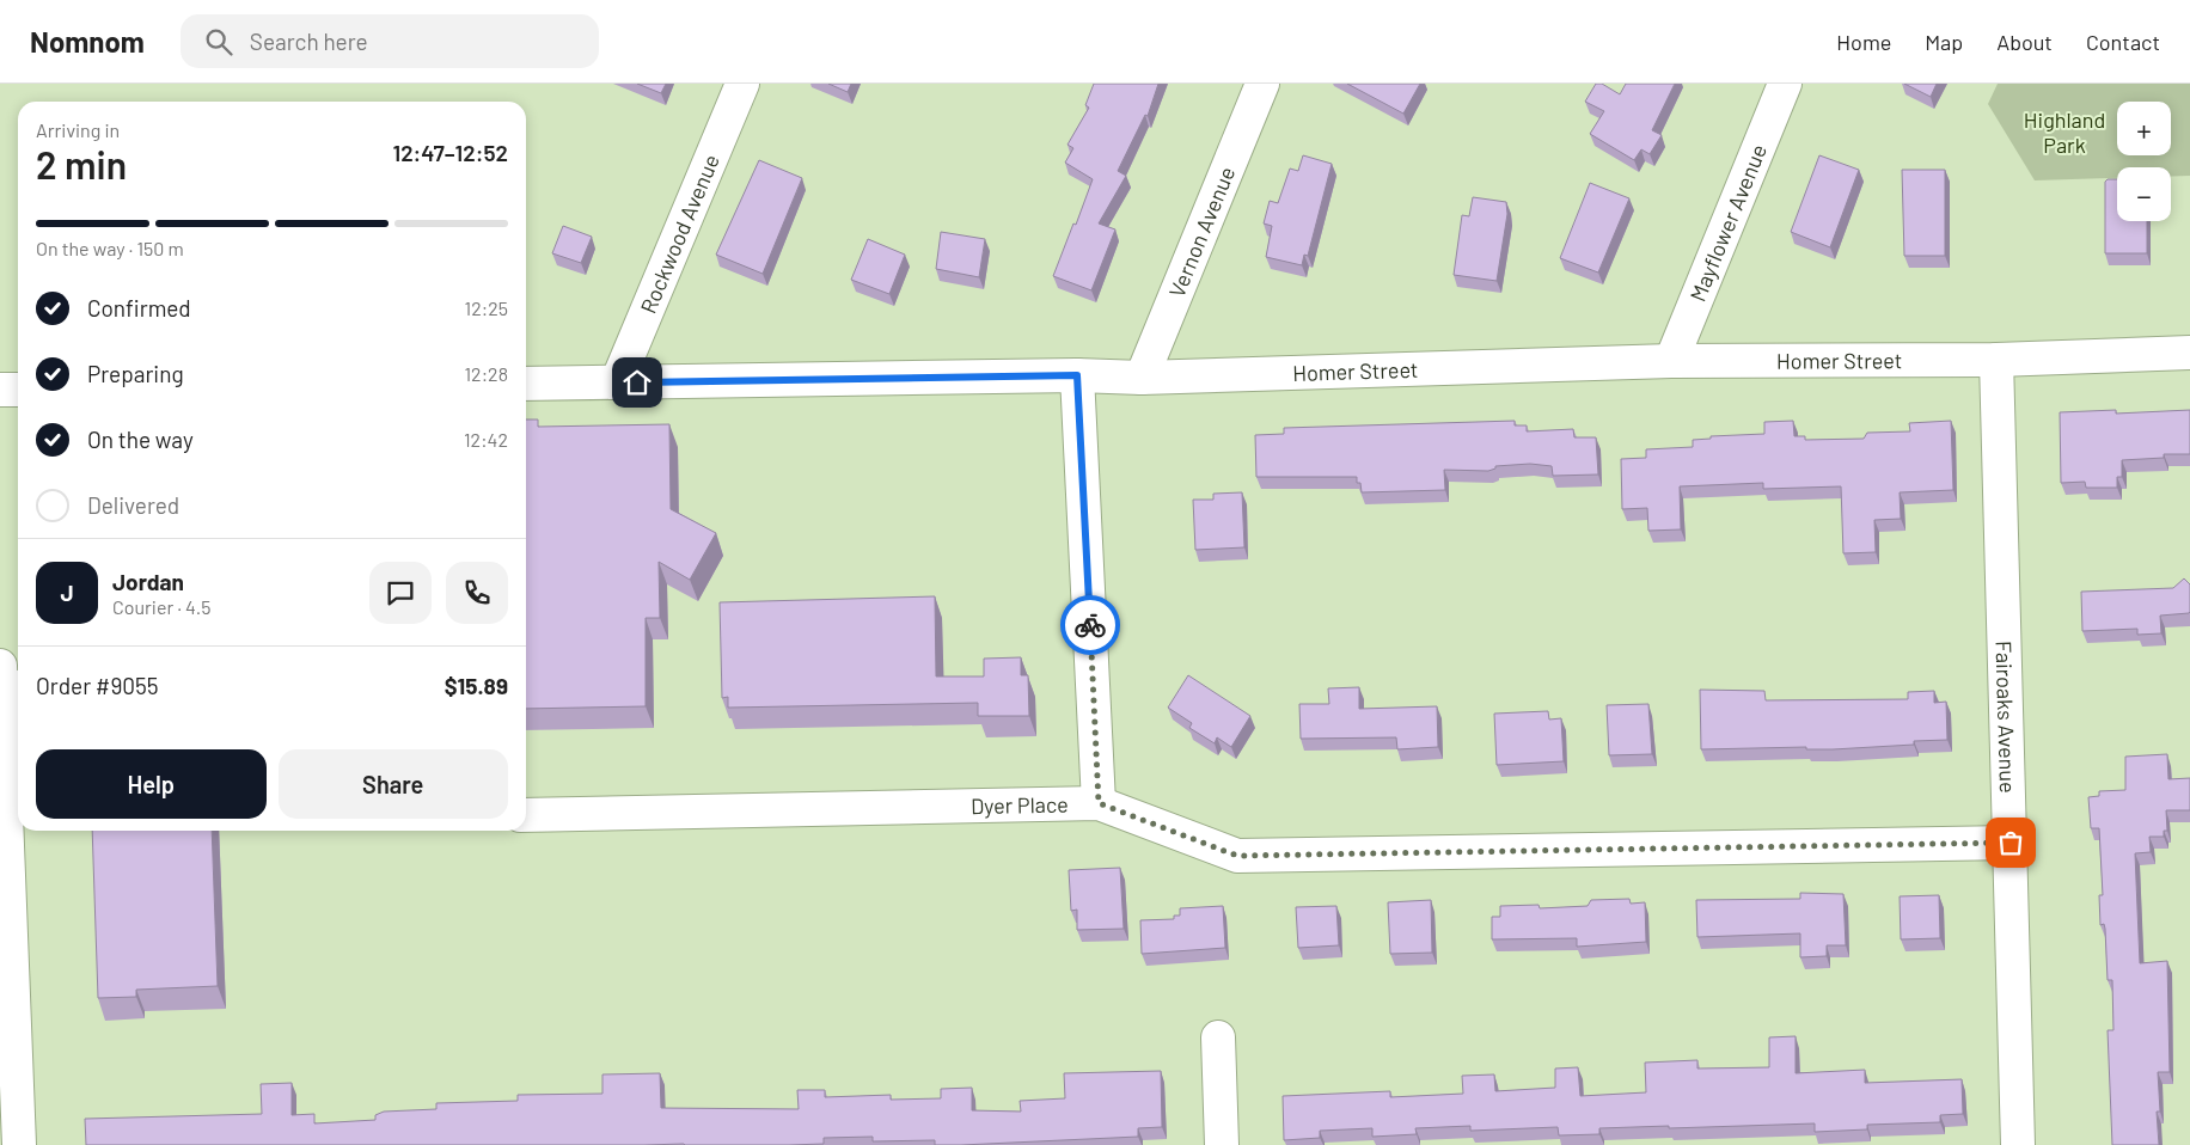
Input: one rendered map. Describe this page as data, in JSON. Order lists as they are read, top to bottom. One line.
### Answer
{"streets":{"street":["Mayflower Avenue","Vernon Avenue","Rockwood Avenue","Homer Street","Fairoaks Avenue","Dyer Place"]},"crossings":[["Mayflower Avenue","Homer Street"],["Vernon Avenue","Homer Street"],["Rockwood Avenue","Homer Street"],["Homer Street","Fairoaks Avenue"],["Fairoaks Avenue","Dyer Place"]],"parks":["Highland Park"],"page":{"header":"Nomnom","search":"Search here","nav":["Home","Map","About","Contact"],"map_buttons":["+","−"],"heading":["2 min","Arriving in","12:47–12:52"],"panel":["Jordan","Courier · 4.5","Order #9055","$15.89"],"bar":"On the way · 150 m","list":[["Confirmed","12:25"],["Preparing","12:28"],["On the way","12:42"],"Delivered"],"round":"J","buttons":["Help","Share"]}}
